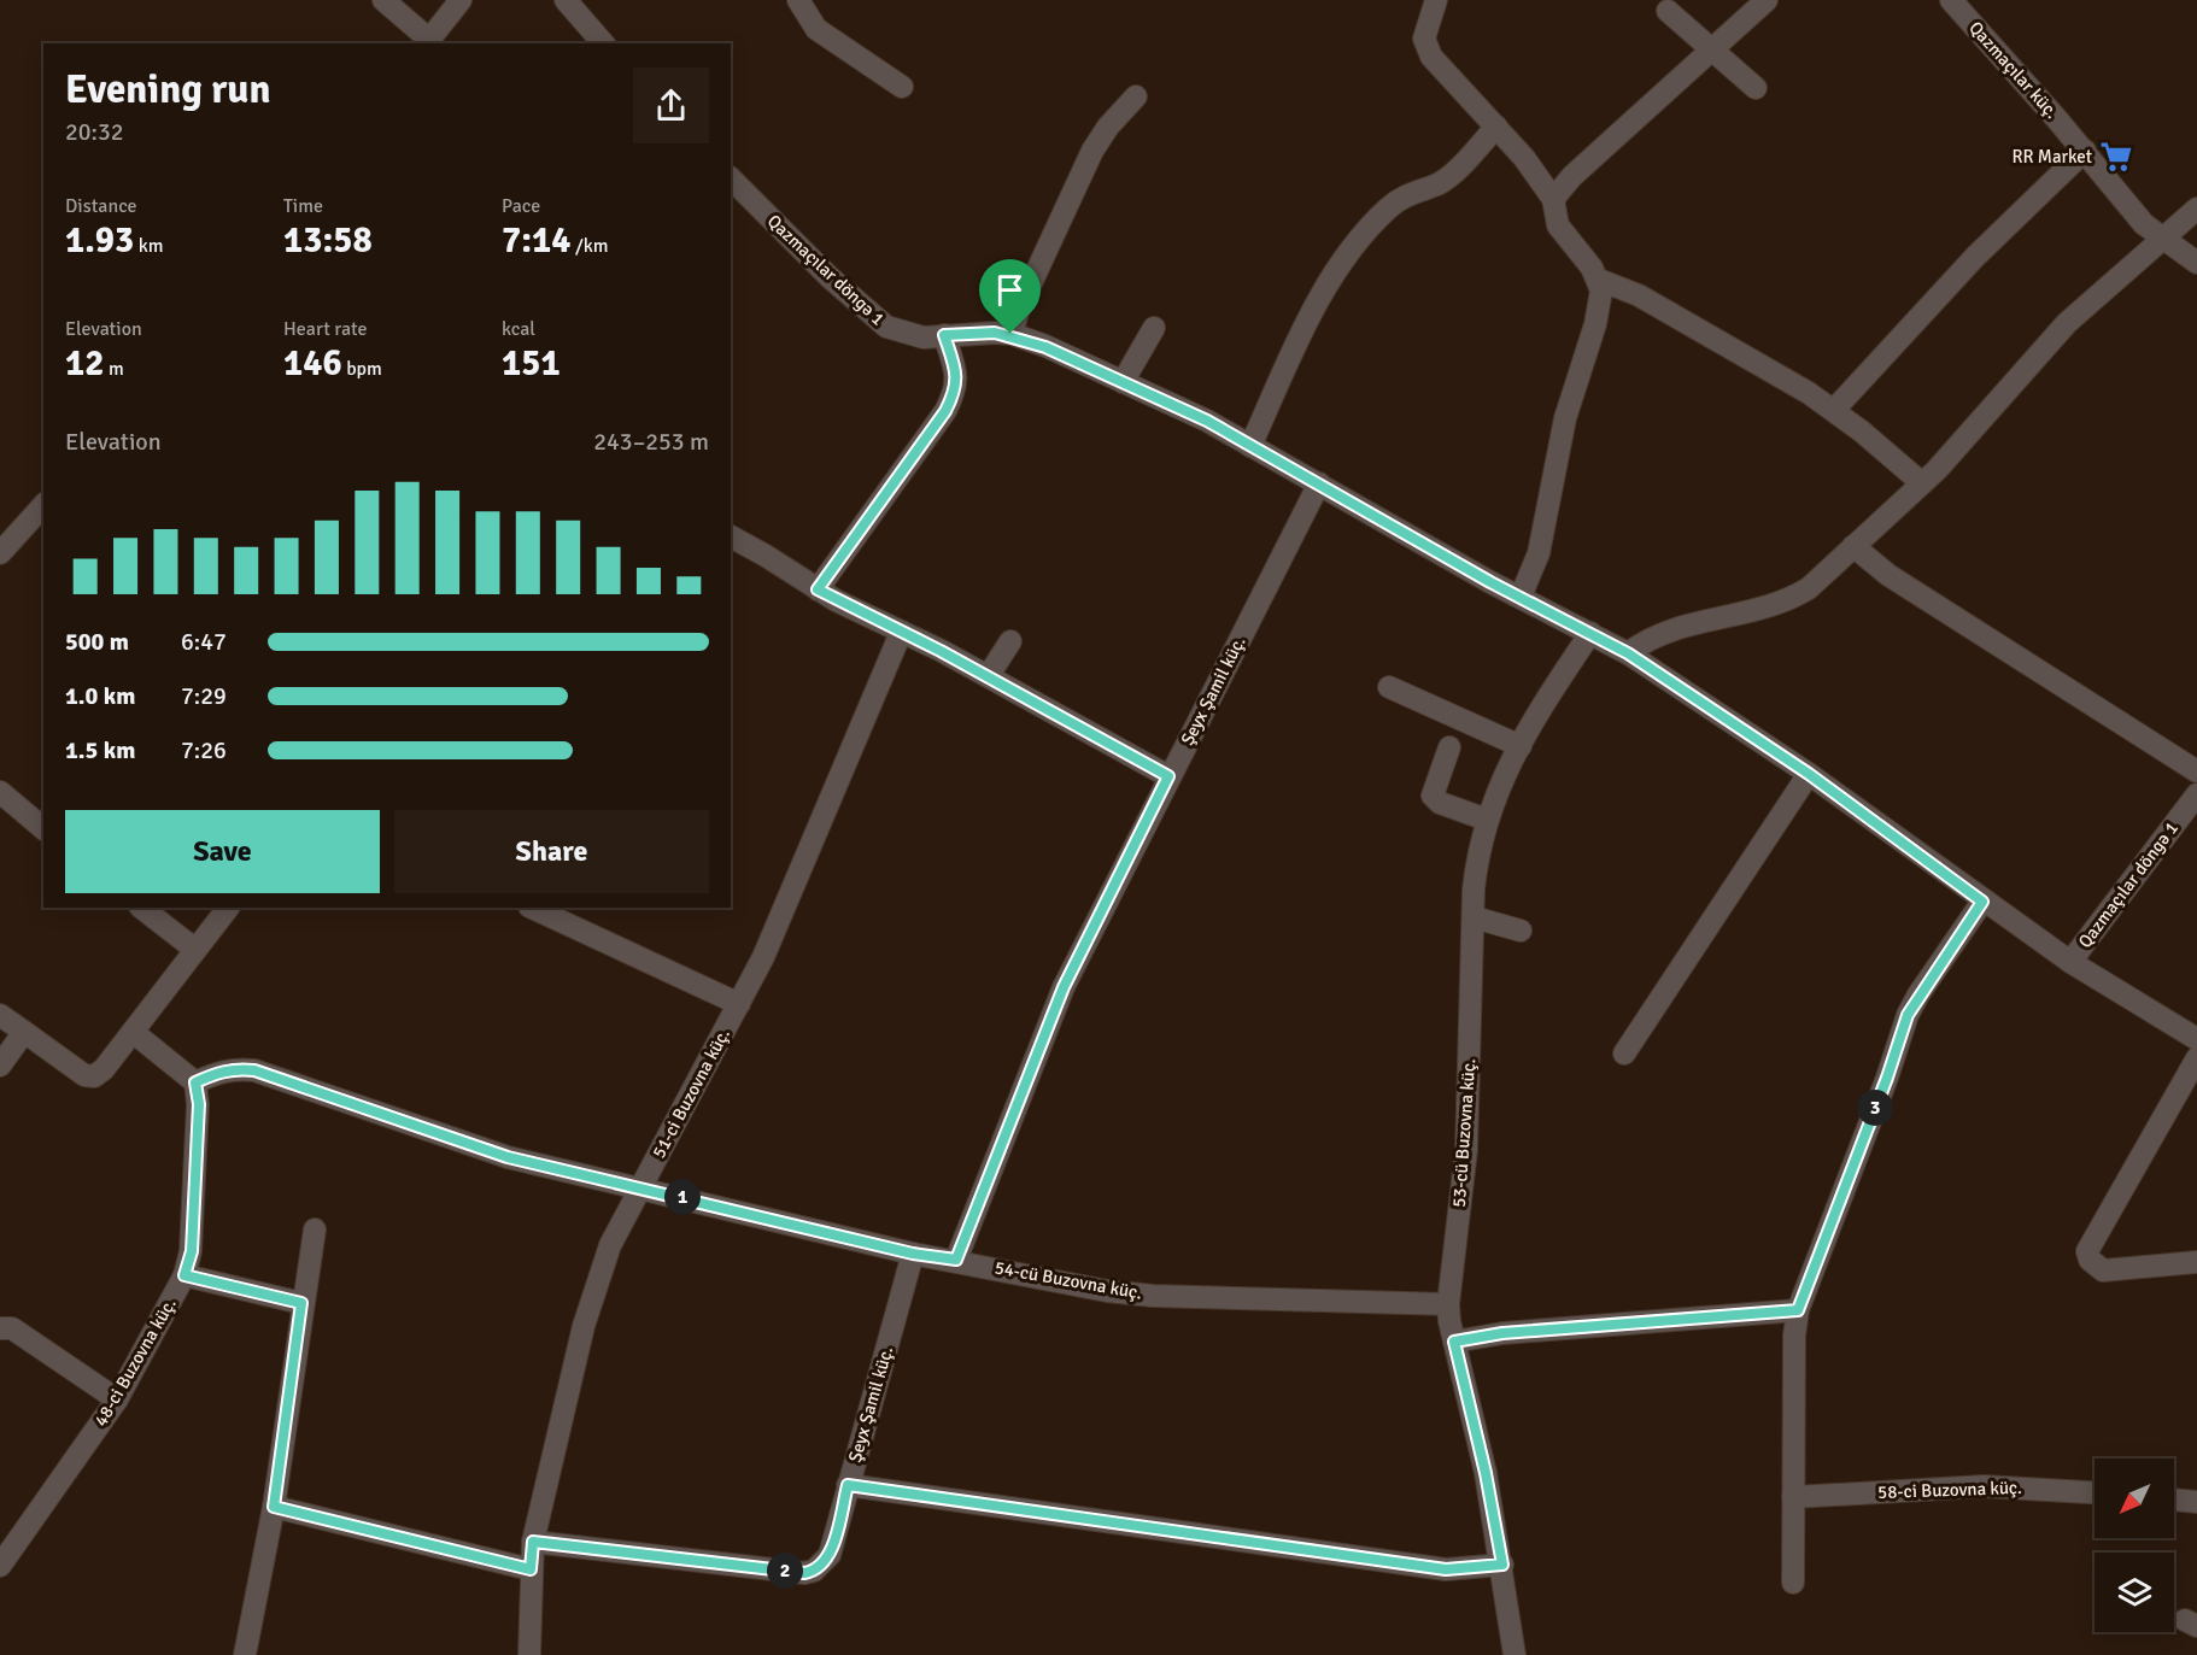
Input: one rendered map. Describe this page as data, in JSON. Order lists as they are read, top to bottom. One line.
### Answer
{"streets":{"street":["Qazmaçılar küç.","Qazmaçılar döngə 1","Şeyx Şamil küç.","51-ci Buzovna küç.","53-cü Buzovna küç.","54-cü Buzovna küç.","48-ci Buzovna küç.","58-ci Buzovna küç."]},"crossings":[["Qazmaçılar döngə 1","Şeyx Şamil küç."],["Qazmaçılar döngə 1","53-cü Buzovna küç."],["Şeyx Şamil küç.","51-ci Buzovna küç."],["Şeyx Şamil küç.","54-cü Buzovna küç."],["51-ci Buzovna küç.","54-cü Buzovna küç."],["53-cü Buzovna küç.","54-cü Buzovna küç."],["54-cü Buzovna küç.","48-ci Buzovna küç."]],"places":{"supermarket":["RR Market"]},"north":"bottom left","page":{"heading":["Evening run","20:32"],"stats":[["Distance","1.93 km"],["Time","13:58"],["Pace","7:14 /km"],["Elevation","12 m"],["Heart rate","146 bpm"],["kcal","151"]],"chart":["Elevation","243–253 m"],"list":[{"name":"500 m","note":"6:47"},{"name":"1.0 km","note":"7:29"},{"name":"1.5 km","note":"7:26"}],"buttons":["Save","Share"],"pins":["3","1","2"]}}
